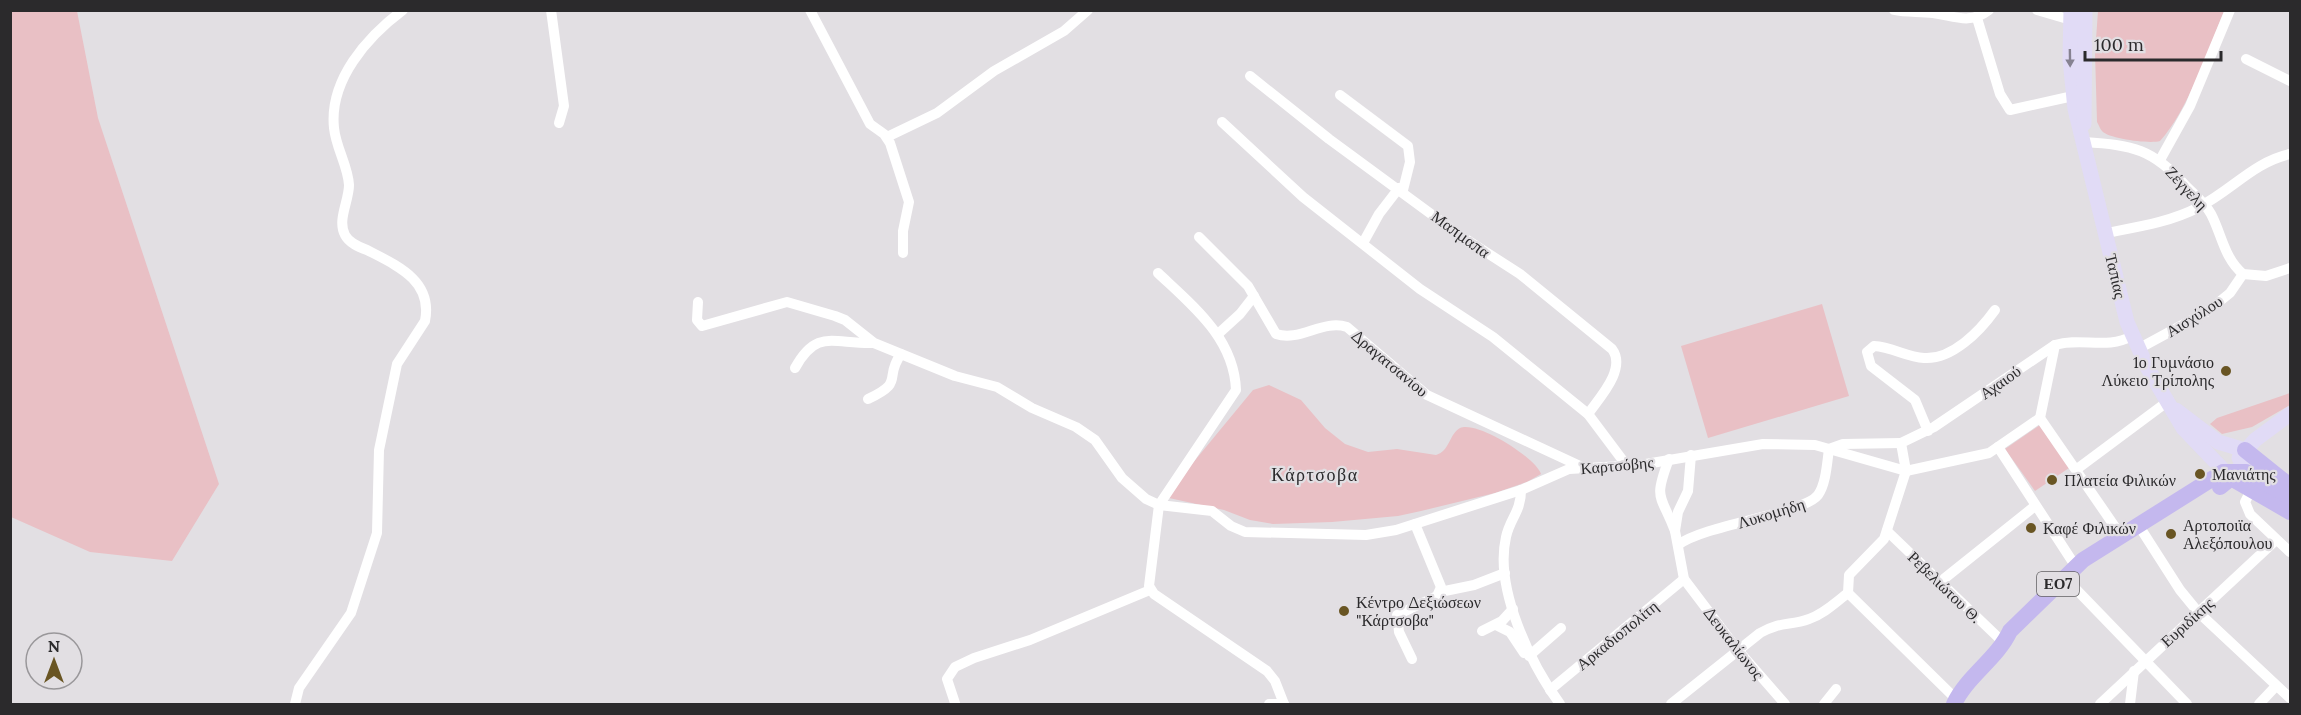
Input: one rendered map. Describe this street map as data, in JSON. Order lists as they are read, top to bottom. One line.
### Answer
{"streets":{"main road":["ΕΟ7"],"street":["Ζέγγελη","Μαπμαπα","Ταπίας","Αισχύλου","Δραγατσανίου","Αχαιού","Καρτσόβης","Λυκομήδη","Ρεβελιώτου Θ.","Ευριδίκης","Αρκαδιοπολίτη","Δευκαλίωνος"]},"crossings":[["Ζέγγελη","Ταπίας"],["Ζέγγελη","Αισχύλου"],["Ταπίας","Αισχύλου"],["Ταπίας","Αχαιού"],["Ταπίας","ΕΟ7"],["Αισχύλου","Αχαιού"],["Δραγατσανίου","Καρτσόβης"],["Καρτσόβης","Λυκομήδη"],["ΕΟ7","Ρεβελιώτου Θ."],["Αρκαδιοπολίτη","Δευκαλίωνος"]],"districts":["Κάρτσοβα"],"places":["1ο Γυμνάσιο Λύκειο Τρίπολης","Μανιάτης","Πλατεία Φιλικών","Καφέ Φιλικών","Αρτοποιϊα Αλεξόπουλου","Κέντρο Δεξιώσεων \"Κάρτσοβα\""],"scale_bar":"100 m","north":"top"}
